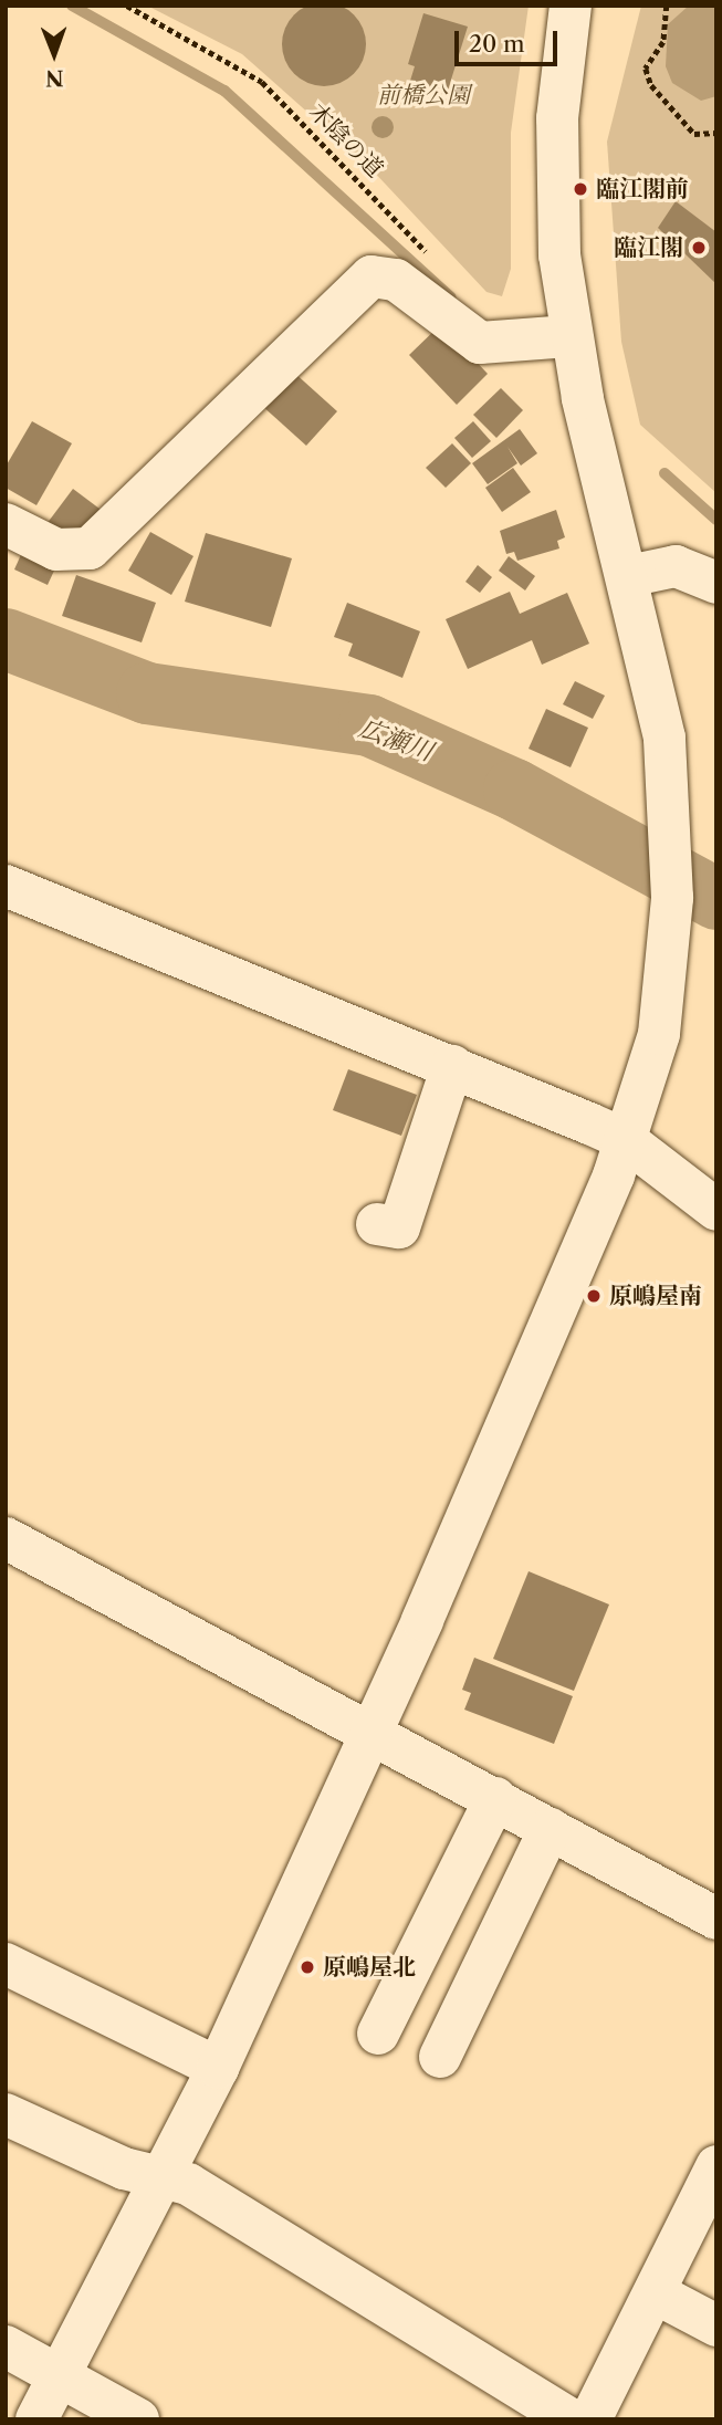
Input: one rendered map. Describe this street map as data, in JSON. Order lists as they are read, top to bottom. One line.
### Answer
{"streets":{"path":["木陰の道"]},"water":["広瀬川"],"parks":["前橋公園"],"places":["臨江閣前","臨江閣","原嶋屋南","原嶋屋北"],"scale_bar":"20 m","north":"bottom"}
